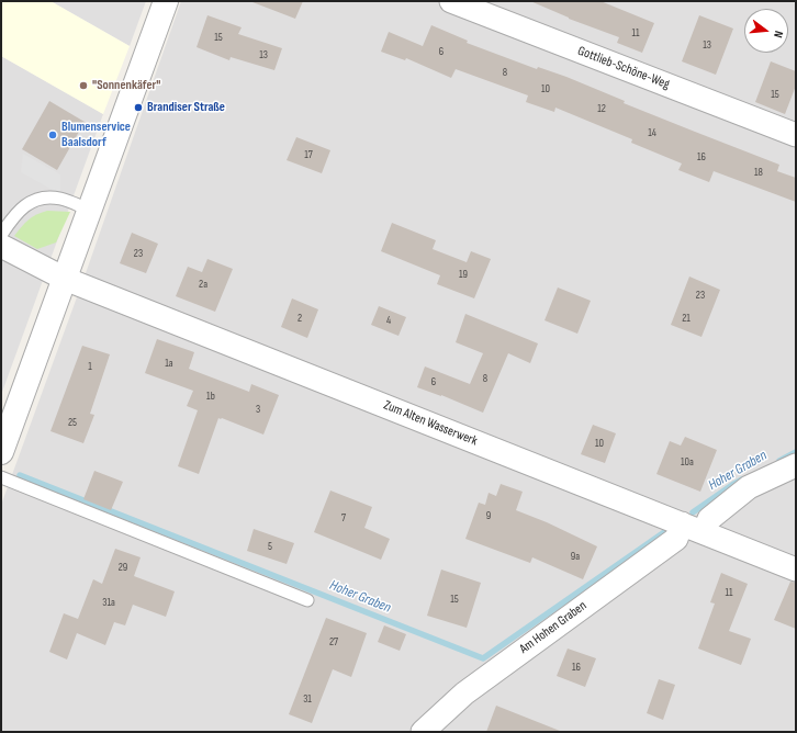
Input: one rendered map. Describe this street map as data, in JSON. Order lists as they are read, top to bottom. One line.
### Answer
{"streets":{"street":["Gottlieb-Schöne-Weg","Zum Alten Wasserwerk","Am Hohen Graben"]},"crossings":[["Zum Alten Wasserwerk","Am Hohen Graben"]],"water":["Hoher Graben"],"places":["\"Sonnenkäfer\"","Brandiser Straße","Blumenservice Baalsdorf"],"house_numbers":["11","15","13","6","13","8","10","15","12","14","17","16","18","23","19","2a","23","2","21","4","1a","1","8","6","1b","3","25","10","10a","9","7","5","9a","29","11","15","31a","27","16","31"],"north":"right"}
